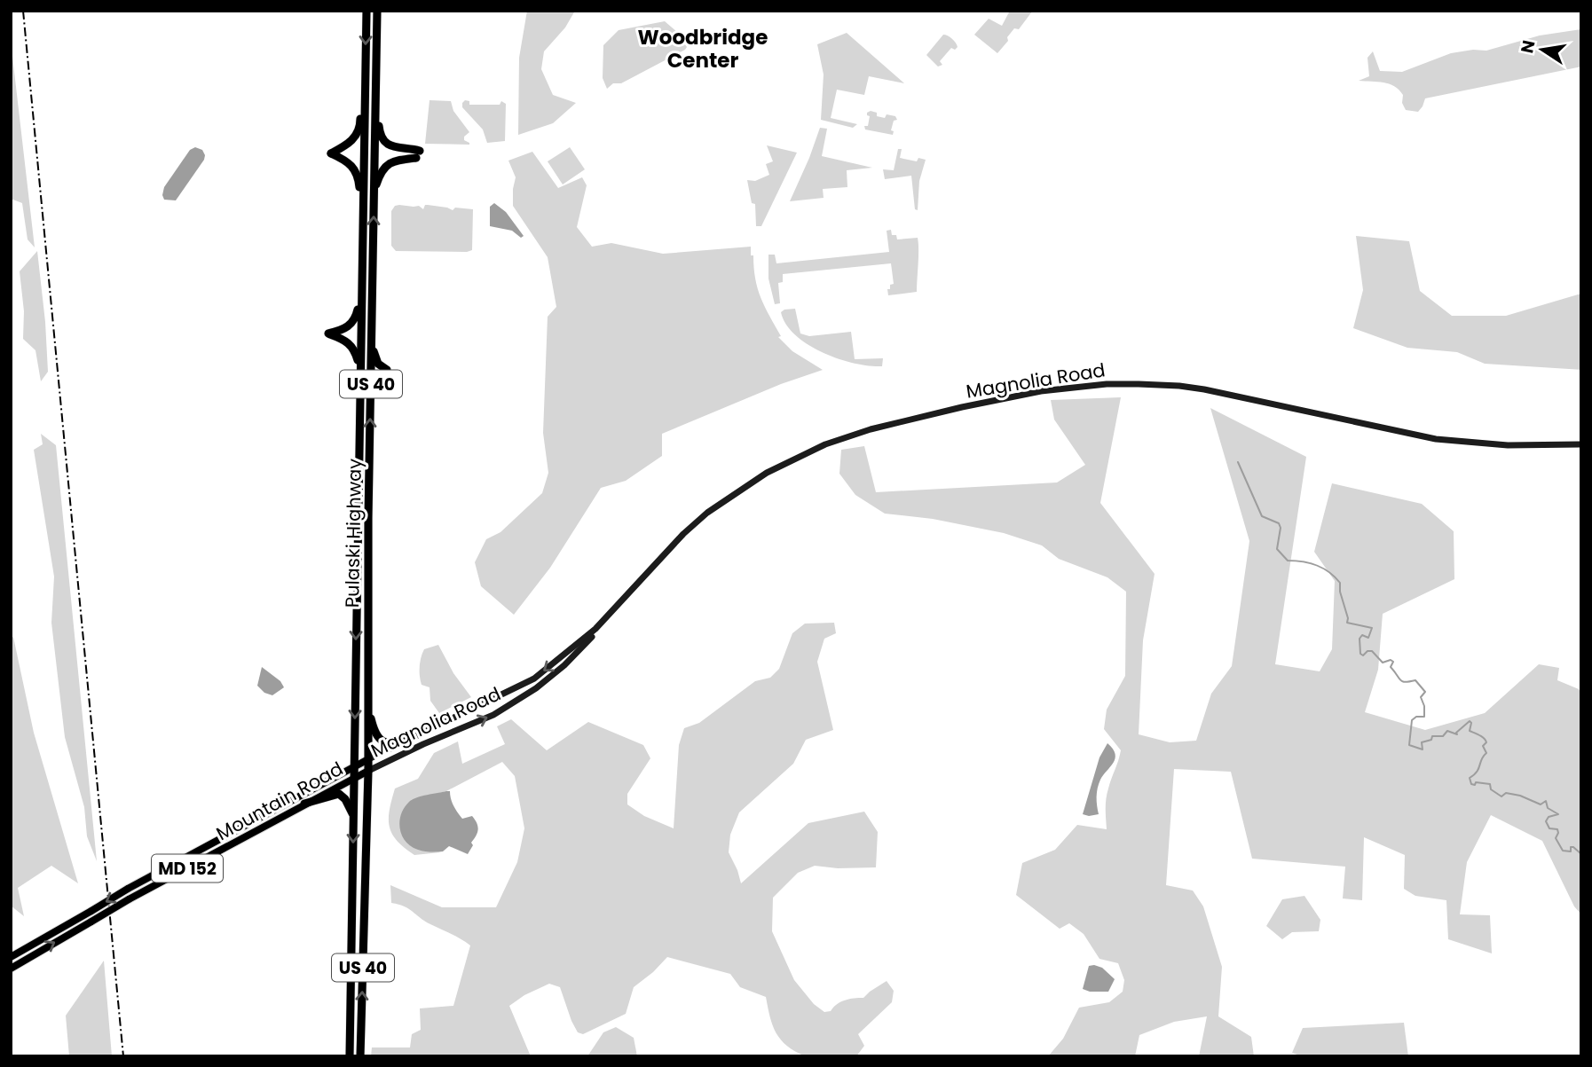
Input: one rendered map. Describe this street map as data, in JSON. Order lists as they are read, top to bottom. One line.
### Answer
{"streets":{"highway":["US 40","Pulaski Highway"],"main road":["Magnolia Road","Mountain Road","MD 152"]},"crossings":[["Magnolia Road","Pulaski Highway"],["Magnolia Road","Mountain Road"],["Pulaski Highway","Mountain Road"]],"districts":["Woodbridge Center"],"north":"left"}
